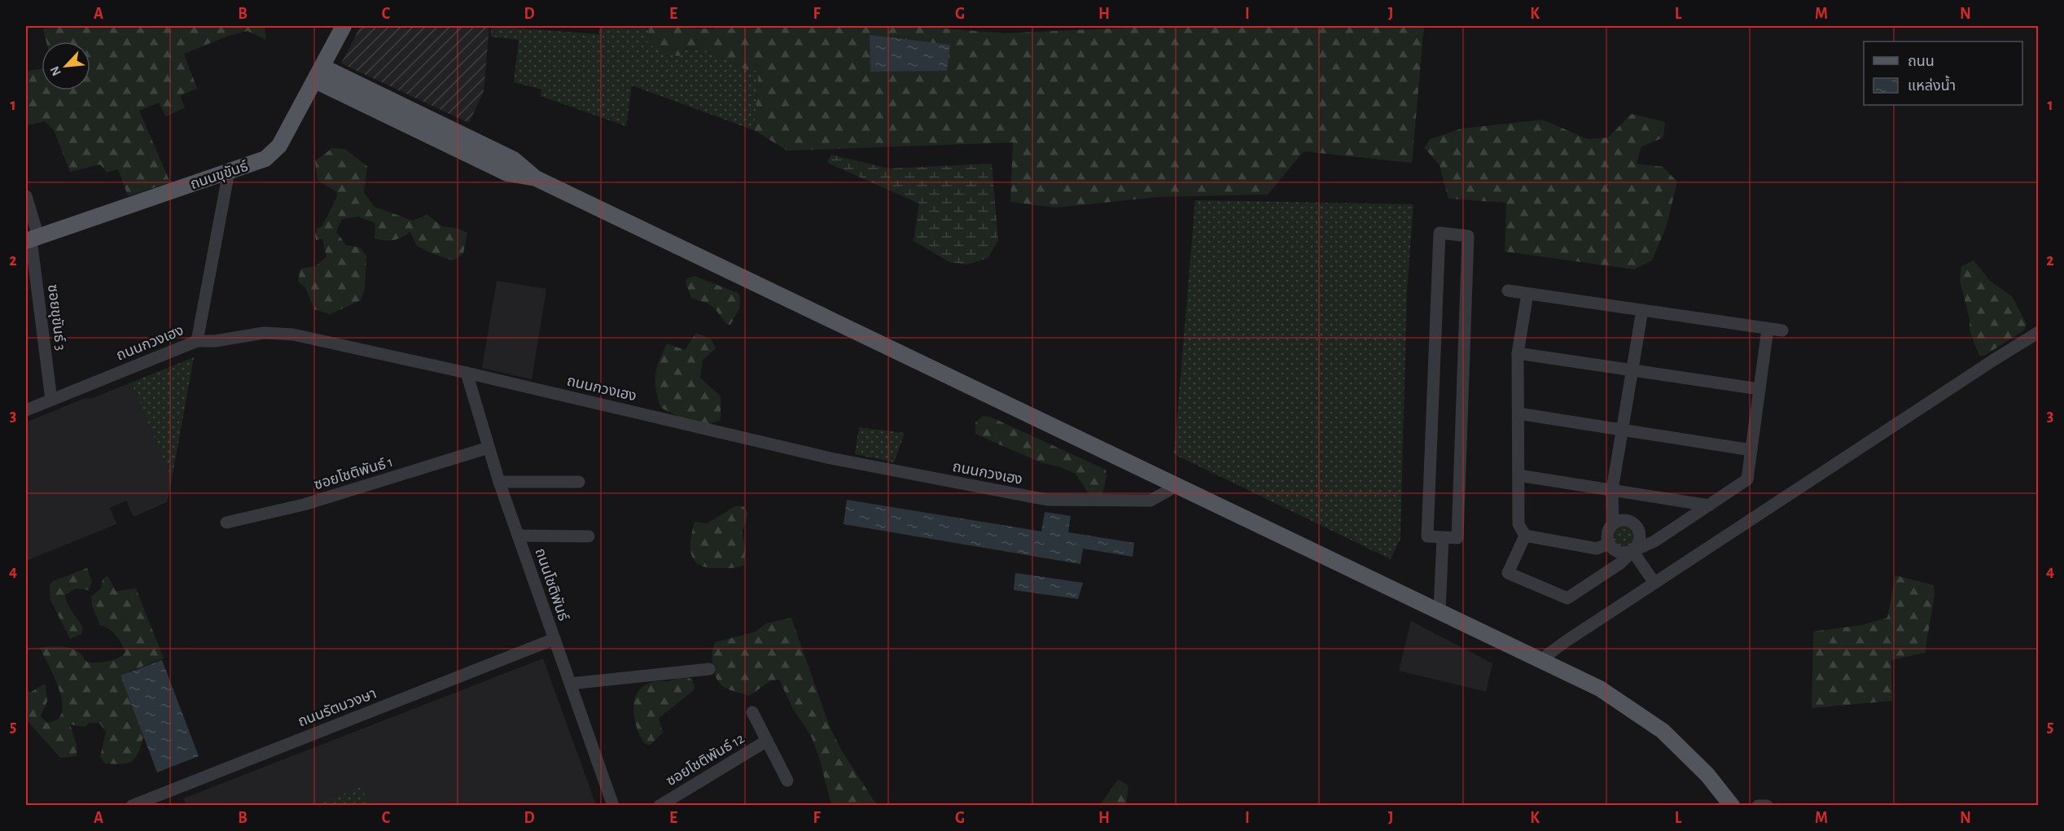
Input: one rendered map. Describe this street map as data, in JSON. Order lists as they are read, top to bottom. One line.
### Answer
{"streets":{"main road":["ถนนขุขันธ์"],"street":["ซอยขุขันธ์ 3","ถนนกวงเฮง","ซอยโชติพันธ์ 1","ถนนโชติพันธ์","ถนนรัตนวงษา","ซอยโชติพันธ์ 12"]},"crossings":[["ถนนขุขันธ์","ซอยขุขันธ์ 3"],["ซอยขุขันธ์ 3","ถนนกวงเฮง"],["ถนนกวงเฮง","ถนนโชติพันธ์"],["ซอยโชติพันธ์ 1","ถนนโชติพันธ์"],["ถนนโชติพันธ์","ถนนรัตนวงษา"]],"legend":["ถนน","แหล่งน้ำ"],"north":"bottom left","grid":{"columns":["A","B","C","D","E","F","G","H","I","J","K","L","M","N"],"rows":["1","2","3","4","5"]}}
